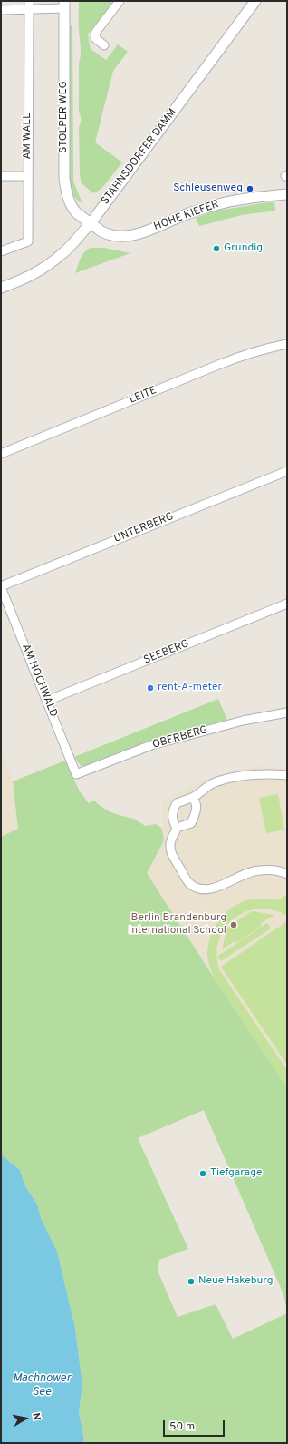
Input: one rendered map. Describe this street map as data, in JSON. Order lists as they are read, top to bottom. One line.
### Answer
{"streets":{"street":["STOLPER WEG","AM WALL","STAHNSDORFER DAMM","HOHE KIEFER","LEITE","UNTERBERG","SEEBERG","AM HOCHWALD","OBERBERG"]},"crossings":[["STOLPER WEG","STAHNSDORFER DAMM"],["STOLPER WEG","HOHE KIEFER"],["STAHNSDORFER DAMM","HOHE KIEFER"],["UNTERBERG","AM HOCHWALD"],["SEEBERG","AM HOCHWALD"],["AM HOCHWALD","OBERBERG"]],"water":["Machnower See"],"places":["Schleusenweg","Grundig","rent-A-meter","Berlin Brandenburg International School","Tiefgarage","Neue Hakeburg"],"scale_bar":"50 m","north":"right"}
